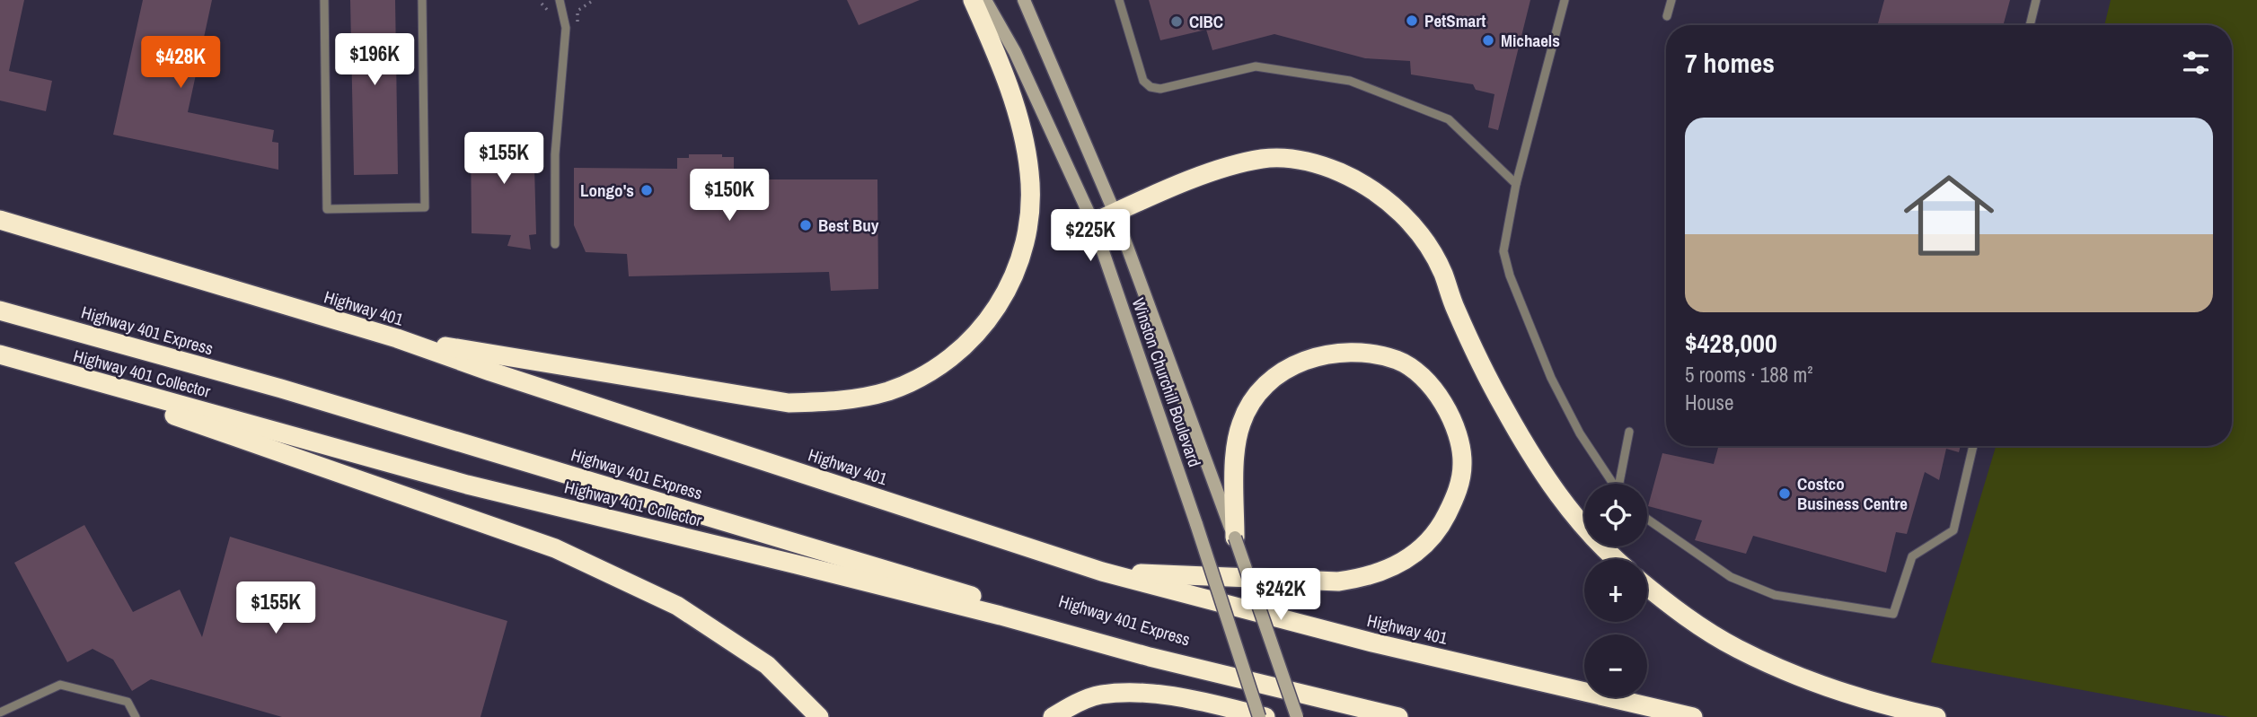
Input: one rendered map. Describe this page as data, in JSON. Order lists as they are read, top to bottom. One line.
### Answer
{"streets":{"highway":["Highway 401","Highway 401 Express","Highway 401 Collector"],"main road":["Winston Churchill Boulevard"]},"crossings":[["Highway 401 Express","Highway 401 Collector"]],"places":["PetSmart","CIBC","Michaels","Longo's","Best Buy","Costco Business Centre"],"page":{"heading":"7 homes","price":["$196K","$428K","$155K","$150K","$225K","$242K","$155K"],"list":[{"name":"$428,000","note":"5 rooms · 188 m² · House"}],"map_buttons":["+","−"]}}
